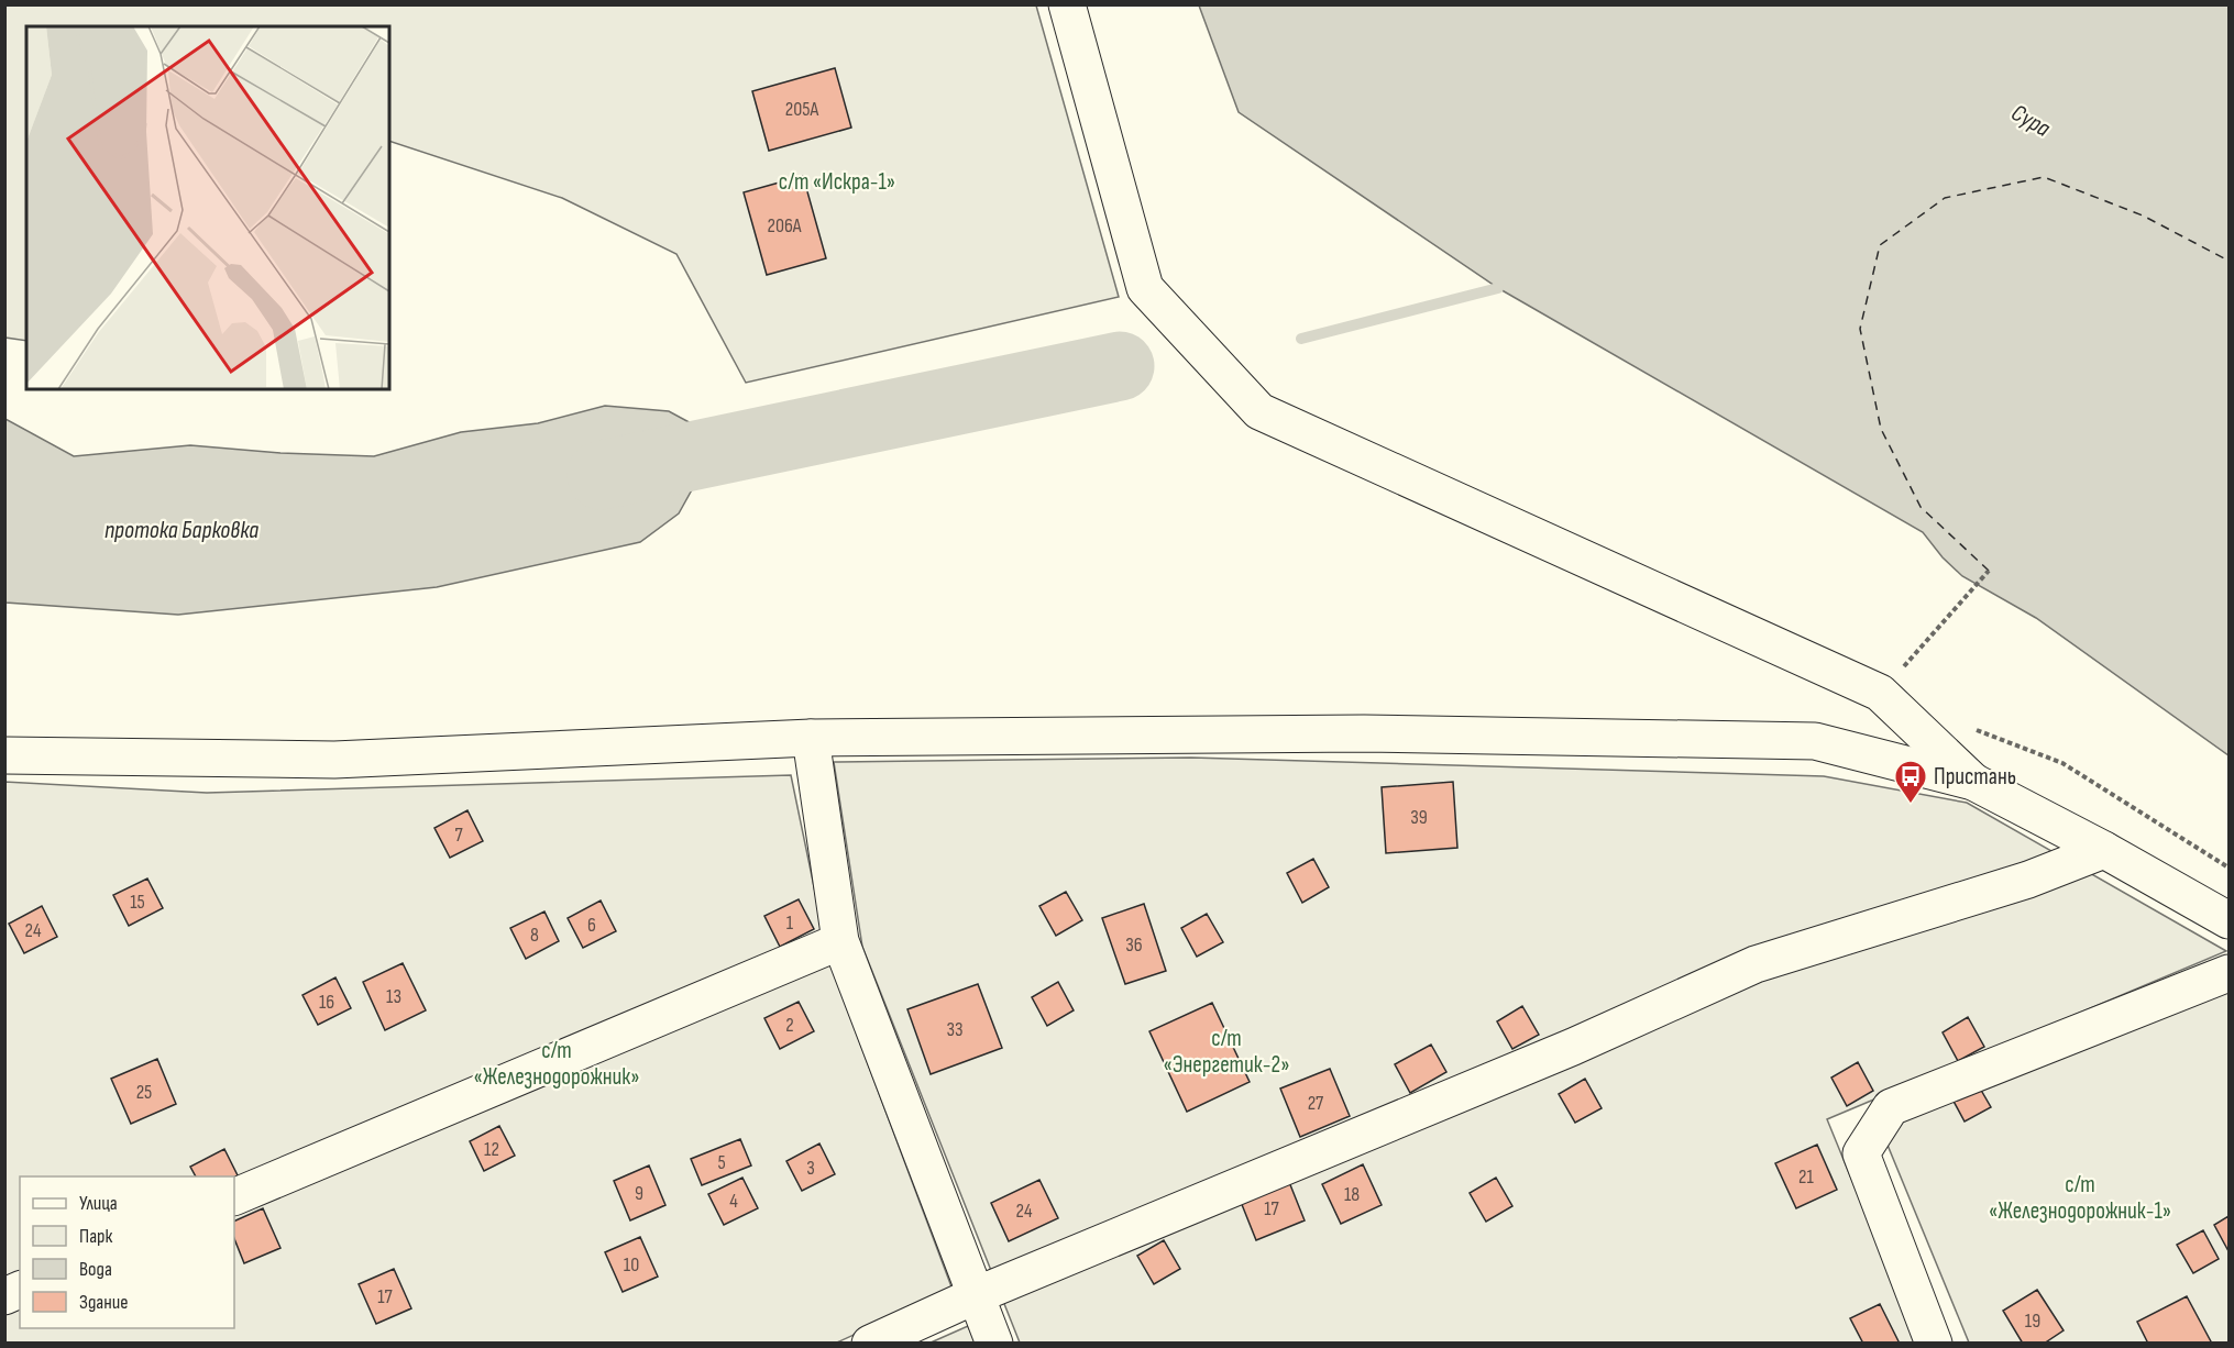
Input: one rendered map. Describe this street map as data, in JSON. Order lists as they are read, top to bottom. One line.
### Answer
{"water":["Сура","протока Барковка"],"parks":["с/т «Искра-1»","с/т «Энергетик-2»","с/т «Железнодорожник»","с/т «Железнодорожник-1»"],"places":{"bus stop":["Пристань"]},"house_numbers":["205А","206А","39","7","15","1","6","24","8","36","13","16","2","33","25","27","12","5","3","21","9","18","4","17","24","10","17","19"],"legend":["Улица","Парк","Вода","Здание"]}
